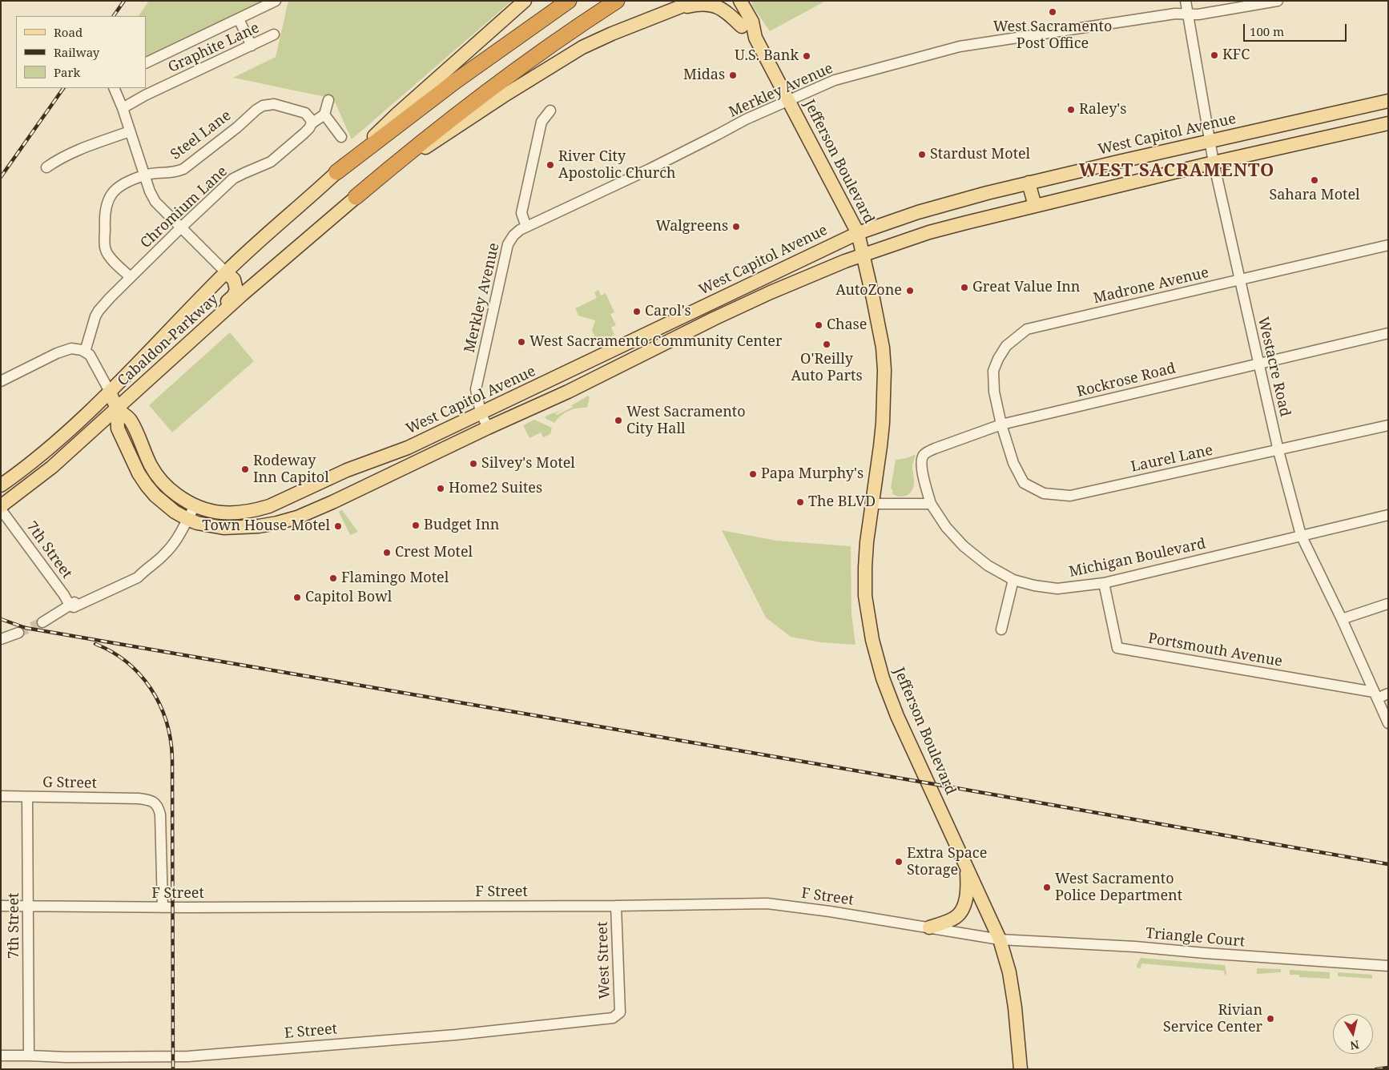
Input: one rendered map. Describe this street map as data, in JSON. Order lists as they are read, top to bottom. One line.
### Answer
{"streets":{"main road":["West Capitol Avenue","Jefferson Boulevard","Cabaldon Parkway"],"street":["Graphite Lane","Merkley Avenue","Steel Lane","Chromium Lane","Madrone Avenue","Westacre Road","Rockrose Road","Laurel Lane","7th Street","Michigan Boulevard","Portsmouth Avenue","G Street","F Street","Triangle Court","West Street","E Street"]},"crossings":[["Merkley Avenue","West Capitol Avenue"],["Merkley Avenue","Jefferson Boulevard"],["Merkley Avenue","Westacre Road"],["West Capitol Avenue","Jefferson Boulevard"],["West Capitol Avenue","Cabaldon Parkway"],["West Capitol Avenue","Westacre Road"],["Steel Lane","Chromium Lane"],["Jefferson Boulevard","F Street"],["Jefferson Boulevard","Triangle Court"],["Madrone Avenue","Westacre Road"],["Madrone Avenue","Rockrose Road"],["Madrone Avenue","Laurel Lane"],["Westacre Road","Rockrose Road"],["Westacre Road","Laurel Lane"],["Westacre Road","Michigan Boulevard"],["Westacre Road","Portsmouth Avenue"],["Rockrose Road","Laurel Lane"],["Rockrose Road","Michigan Boulevard"],["7th Street","G Street"],["7th Street","F Street"],["7th Street","E Street"],["Michigan Boulevard","Portsmouth Avenue"],["G Street","F Street"],["F Street","Triangle Court"],["F Street","West Street"],["West Street","E Street"]],"districts":["WEST SACRAMENTO"],"places":["West Sacramento Post Office","KFC","U.S. Bank","Midas","Raley's","Stardust Motel","River City Apostolic Church","Sahara Motel","Walgreens","Great Value Inn","AutoZone","Carol's","Chase","West Sacramento Community Center","O'Reilly Auto Parts","West Sacramento City Hall","Silvey's Motel","Rodeway Inn Capitol","Papa Murphy's","Home2 Suites","The BLVD","Budget Inn","Town House Motel","Crest Motel","Flamingo Motel","Capitol Bowl","Extra Space Storage","West Sacramento Police Department","Rivian Service Center"],"legend":["Road","Railway","Park"],"scale_bar":"100 m","north":"bottom"}
